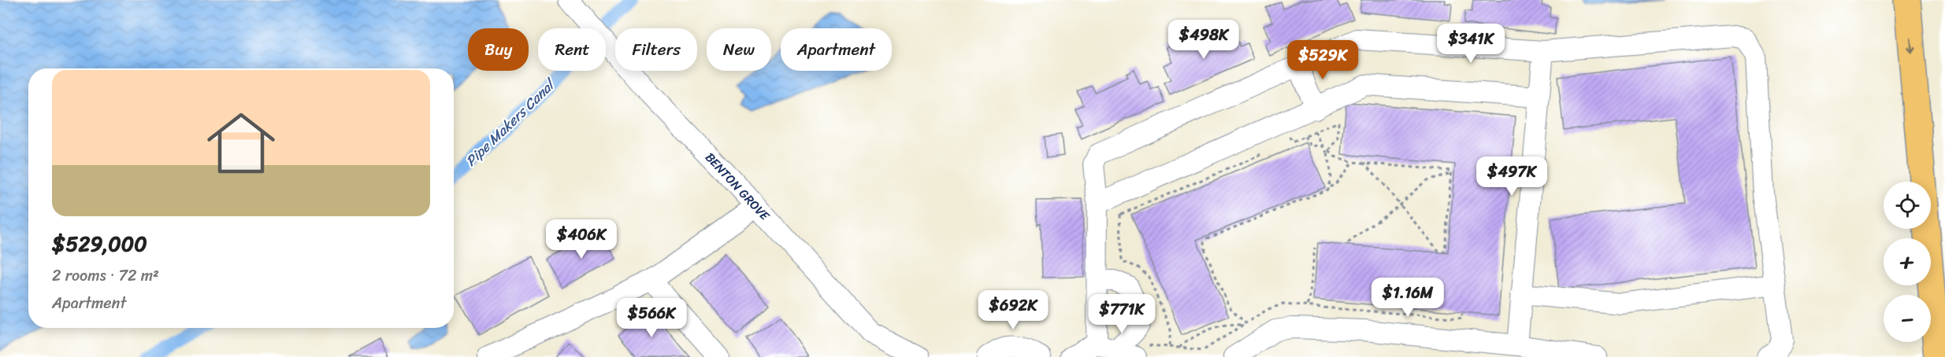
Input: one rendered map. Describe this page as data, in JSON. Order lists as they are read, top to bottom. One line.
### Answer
{"streets":{"street":["BENTON GROVE"]},"water":["Pipe Makers Canal"],"page":{"price":["$498K","$341K","$529K","$497K","$406K","$1.16M","$692K","$771K","$566K"],"chip":["Buy","Rent","Filters","New","Apartment"],"list":[{"name":"$529,000","note":"2 rooms · 72 m² · Apartment"}],"map_buttons":["+","−"]}}
